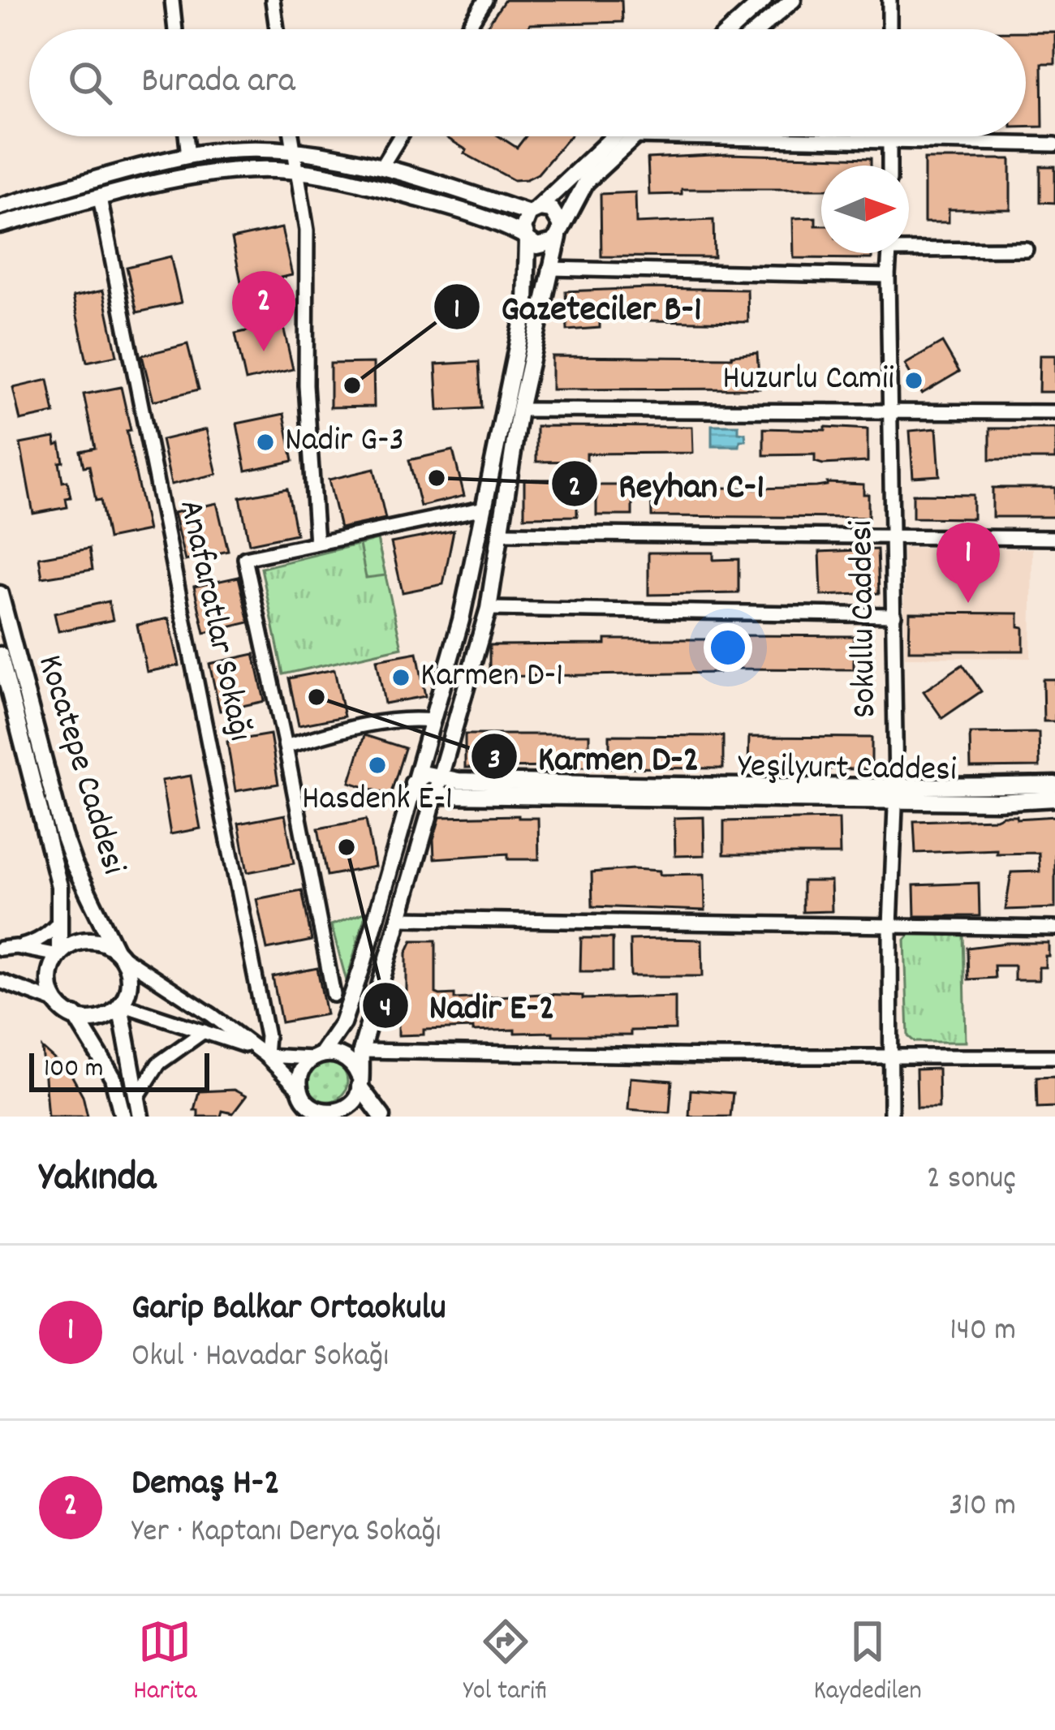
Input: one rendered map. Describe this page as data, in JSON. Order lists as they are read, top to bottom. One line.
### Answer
{"streets":{"main road":["Kocatepe Caddesi","Yeşilyurt Caddesi"],"street":["Sokullu Caddesi","Anafaratlar Sokağı"]},"crossings":[["Sokullu Caddesi","Yeşilyurt Caddesi"]],"places":["Huzurlu Camii","Gazeteciler B-1","Nadir G-3","Reyhan C-1","Karmen D-1","Karmen D-2","Hasdenk E-1","Nadir E-2"],"scale_bar":"100 m","north":"right","page":{"search":"Burada ara","pins":["2","1"],"scale":"100 m","heading":["Yakında","2 sonuç"],"list":[{"mark":"1","name":"Garip Balkar Ortaokulu","note":"Okul · Havadar Sokağı","value":"140 m"},{"mark":"2","name":"Demaş H-2","note":"Yer · Kaptanı Derya Sokağı","value":"310 m"}],"nav":["Harita","Yol tarifi","Kaydedilen"]}}
